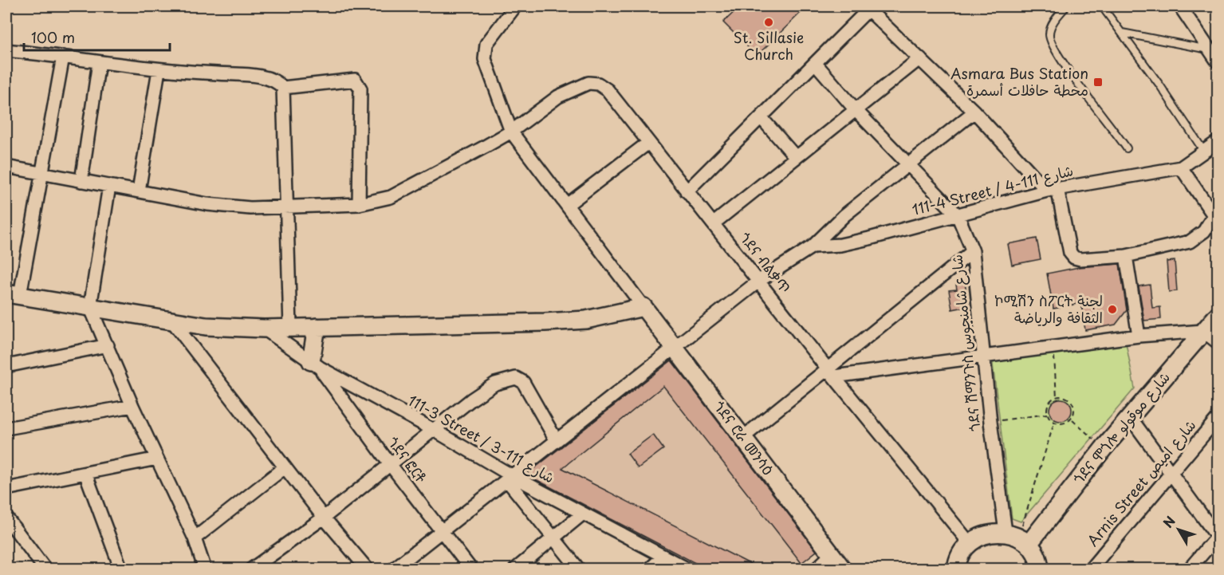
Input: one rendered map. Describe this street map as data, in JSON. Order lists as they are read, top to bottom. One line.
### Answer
{"streets":{"main road":["ጎደና ሞጎሎ شارع موقولو","ጎደና ሮራ መንሳዕ"],"street":["111-4 Street / شارع 111-4","ጎደና ብልቃጥ","ጎደና ሽማንጉስ شارع شامنجوس","111-3 Street / شارع 111-3","ጎደና ፎርቶ","Arnis Street شارع اميص"]},"crossings":[["111-4 Street / شارع 111-4","ጎደና ሽማንጉስ شارع شامنجوس"],["ጎደና ሽማንጉስ شارع شامنجوس","ጎደና ሞጎሎ شارع موقولو"],["111-3 Street / شارع 111-3","ጎደና ፎርቶ"]],"places":{"other":["St. Sillasie Church","ኮሚሽን ስፖርት لجنة الثقافة والرياضة"],"transit":["Asmara Bus Station محطة حافلات أسمرة"]},"scale_bar":"100 m","north":"top left"}
